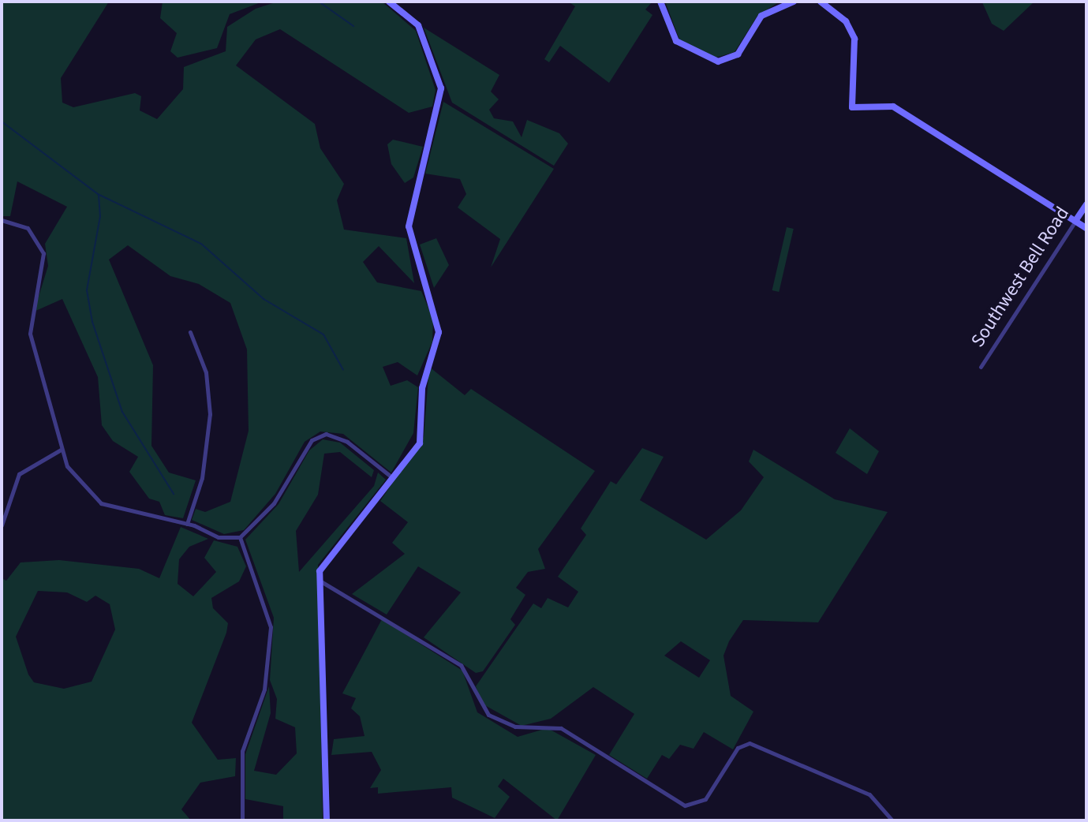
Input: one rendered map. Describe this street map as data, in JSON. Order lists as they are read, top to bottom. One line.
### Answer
{"streets":{"street":["Southwest Bell Road"]}}
